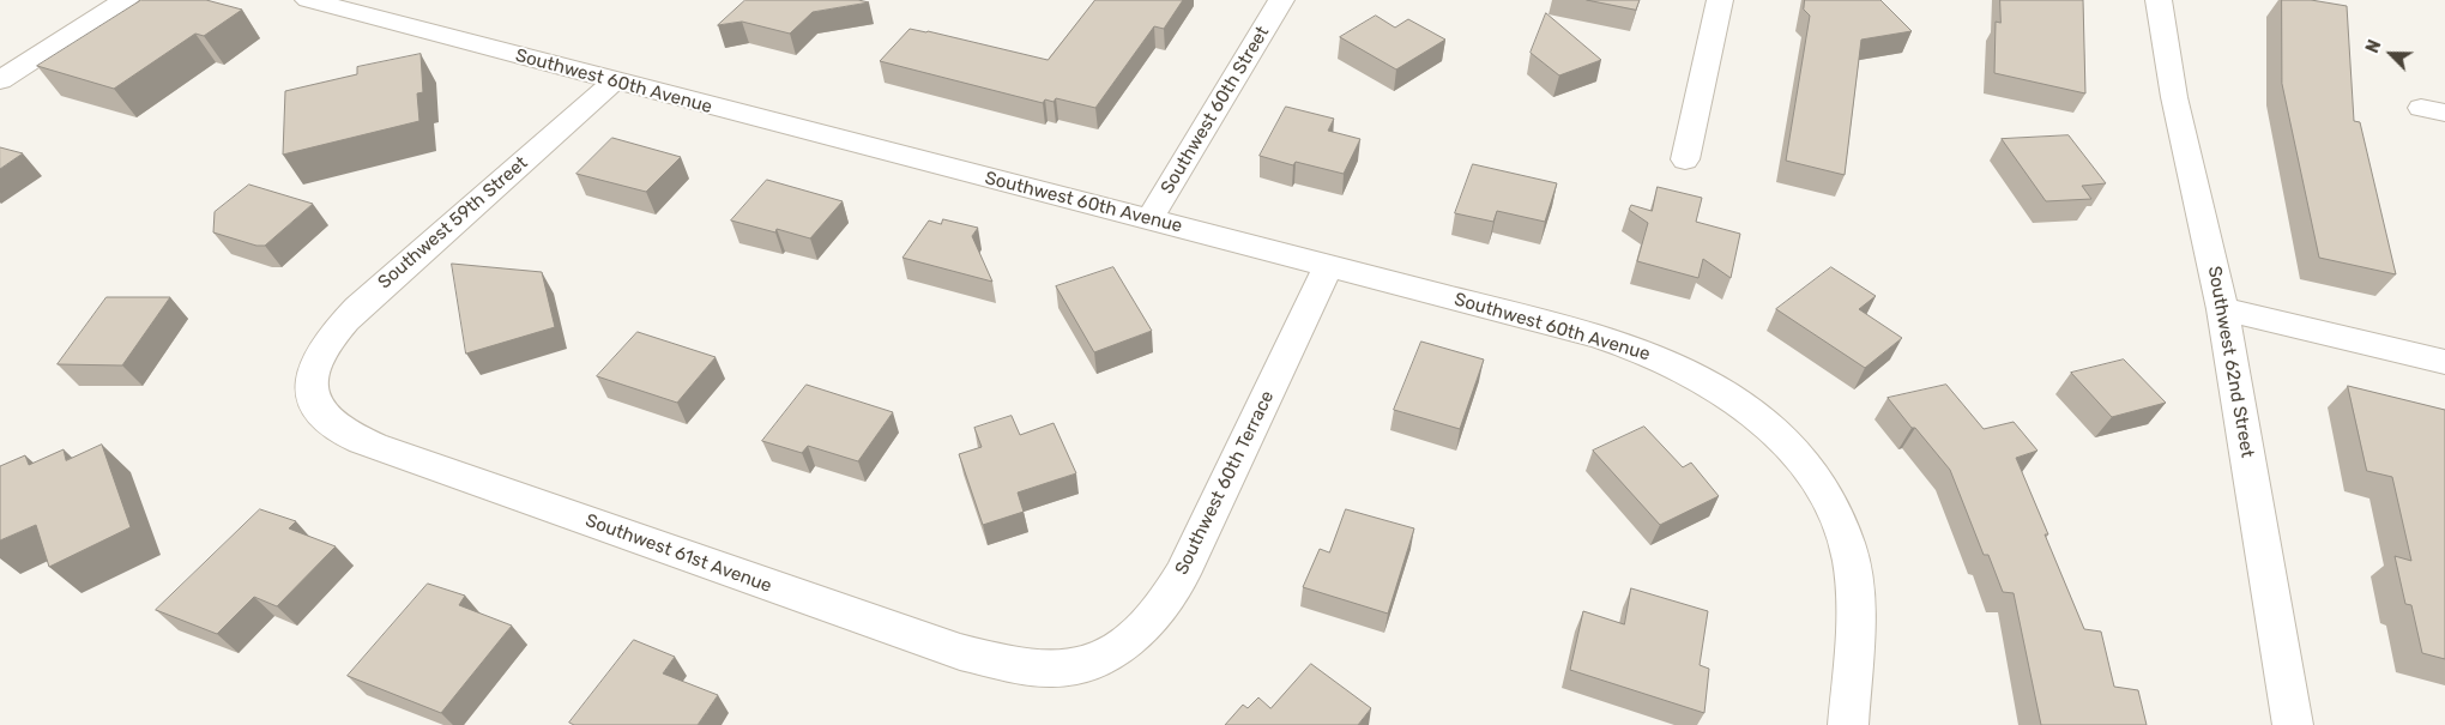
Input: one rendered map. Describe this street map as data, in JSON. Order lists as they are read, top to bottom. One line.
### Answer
{"streets":{"street":["Southwest 60th Avenue","Southwest 60th Street","Southwest 59th Street","Southwest 62nd Street","Southwest 60th Terrace","Southwest 61st Avenue"]},"crossings":[["Southwest 60th Avenue","Southwest 60th Street"],["Southwest 60th Avenue","Southwest 59th Street"],["Southwest 60th Avenue","Southwest 60th Terrace"],["Southwest 59th Street","Southwest 61st Avenue"],["Southwest 60th Terrace","Southwest 61st Avenue"]],"north":"top left"}
